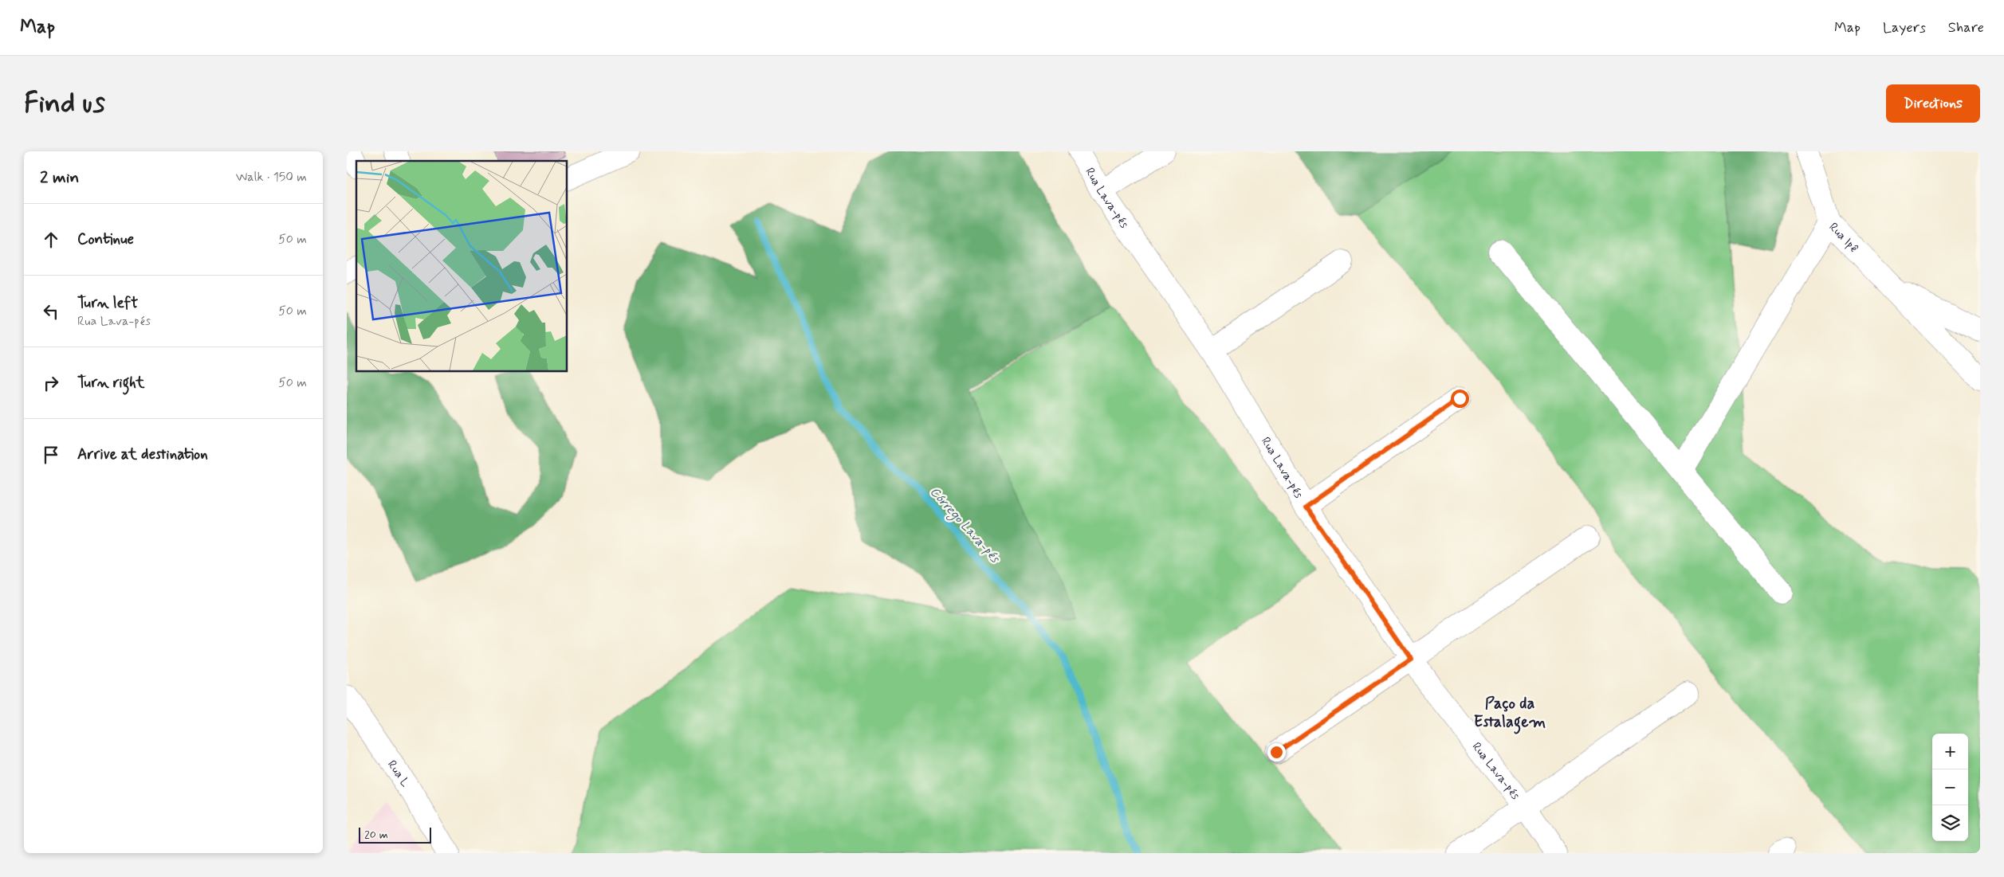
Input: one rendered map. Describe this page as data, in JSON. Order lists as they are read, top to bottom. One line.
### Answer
{"streets":{"street":["Rua Lava-pés","Rua Ipê","Rua L"]},"districts":["Paço da Estalagem"],"water":["Córrego Lava-pés"],"scale_bar":"20 m","page":{"header":"Map","nav":["Map","Layers","Share"],"buttons":"Directions","title":"Find us","heading":["2 min","Walk · 150 m"],"list":[["Continue","50 m"],["Turn left","Rua Lava-pés","50 m"],["Turn right","50 m"],"Arrive at destination"],"map_buttons":["+","−"],"scale":"20 m"}}
